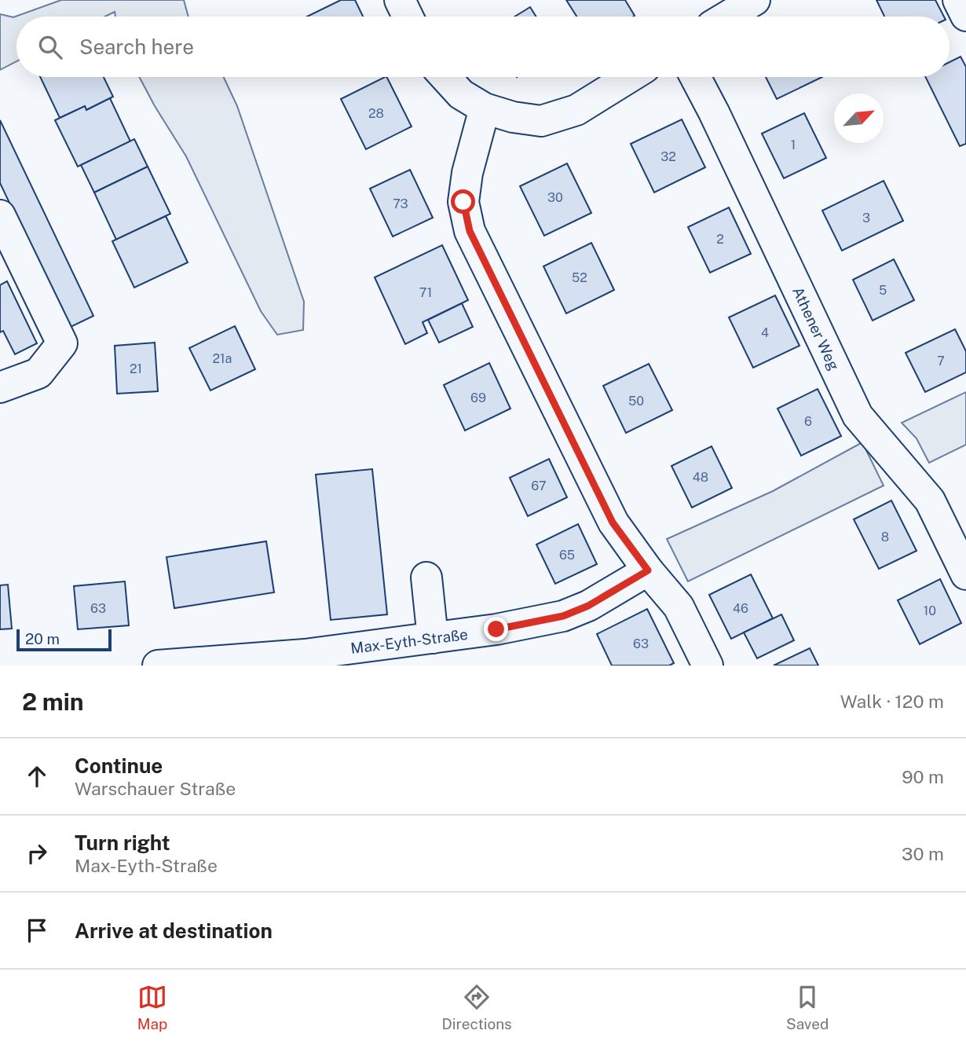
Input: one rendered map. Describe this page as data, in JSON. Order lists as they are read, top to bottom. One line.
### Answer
{"streets":{"street":["Athener Weg","Max-Eyth-Straße"]},"house_numbers":["28","1","32","30","73","3","2","52","5","71","4","21a","7","21","69","50","6","48","67","8","65","63","46","10","63"],"scale_bar":"20 m","north":"top right","page":{"search":"Search here","scale":"20 m","heading":["2 min","Walk · 120 m"],"list":[["Continue","Warschauer Straße","90 m"],["Turn right","Max-Eyth-Straße","30 m"],"Arrive at destination"],"nav":["Map","Directions","Saved"]}}
